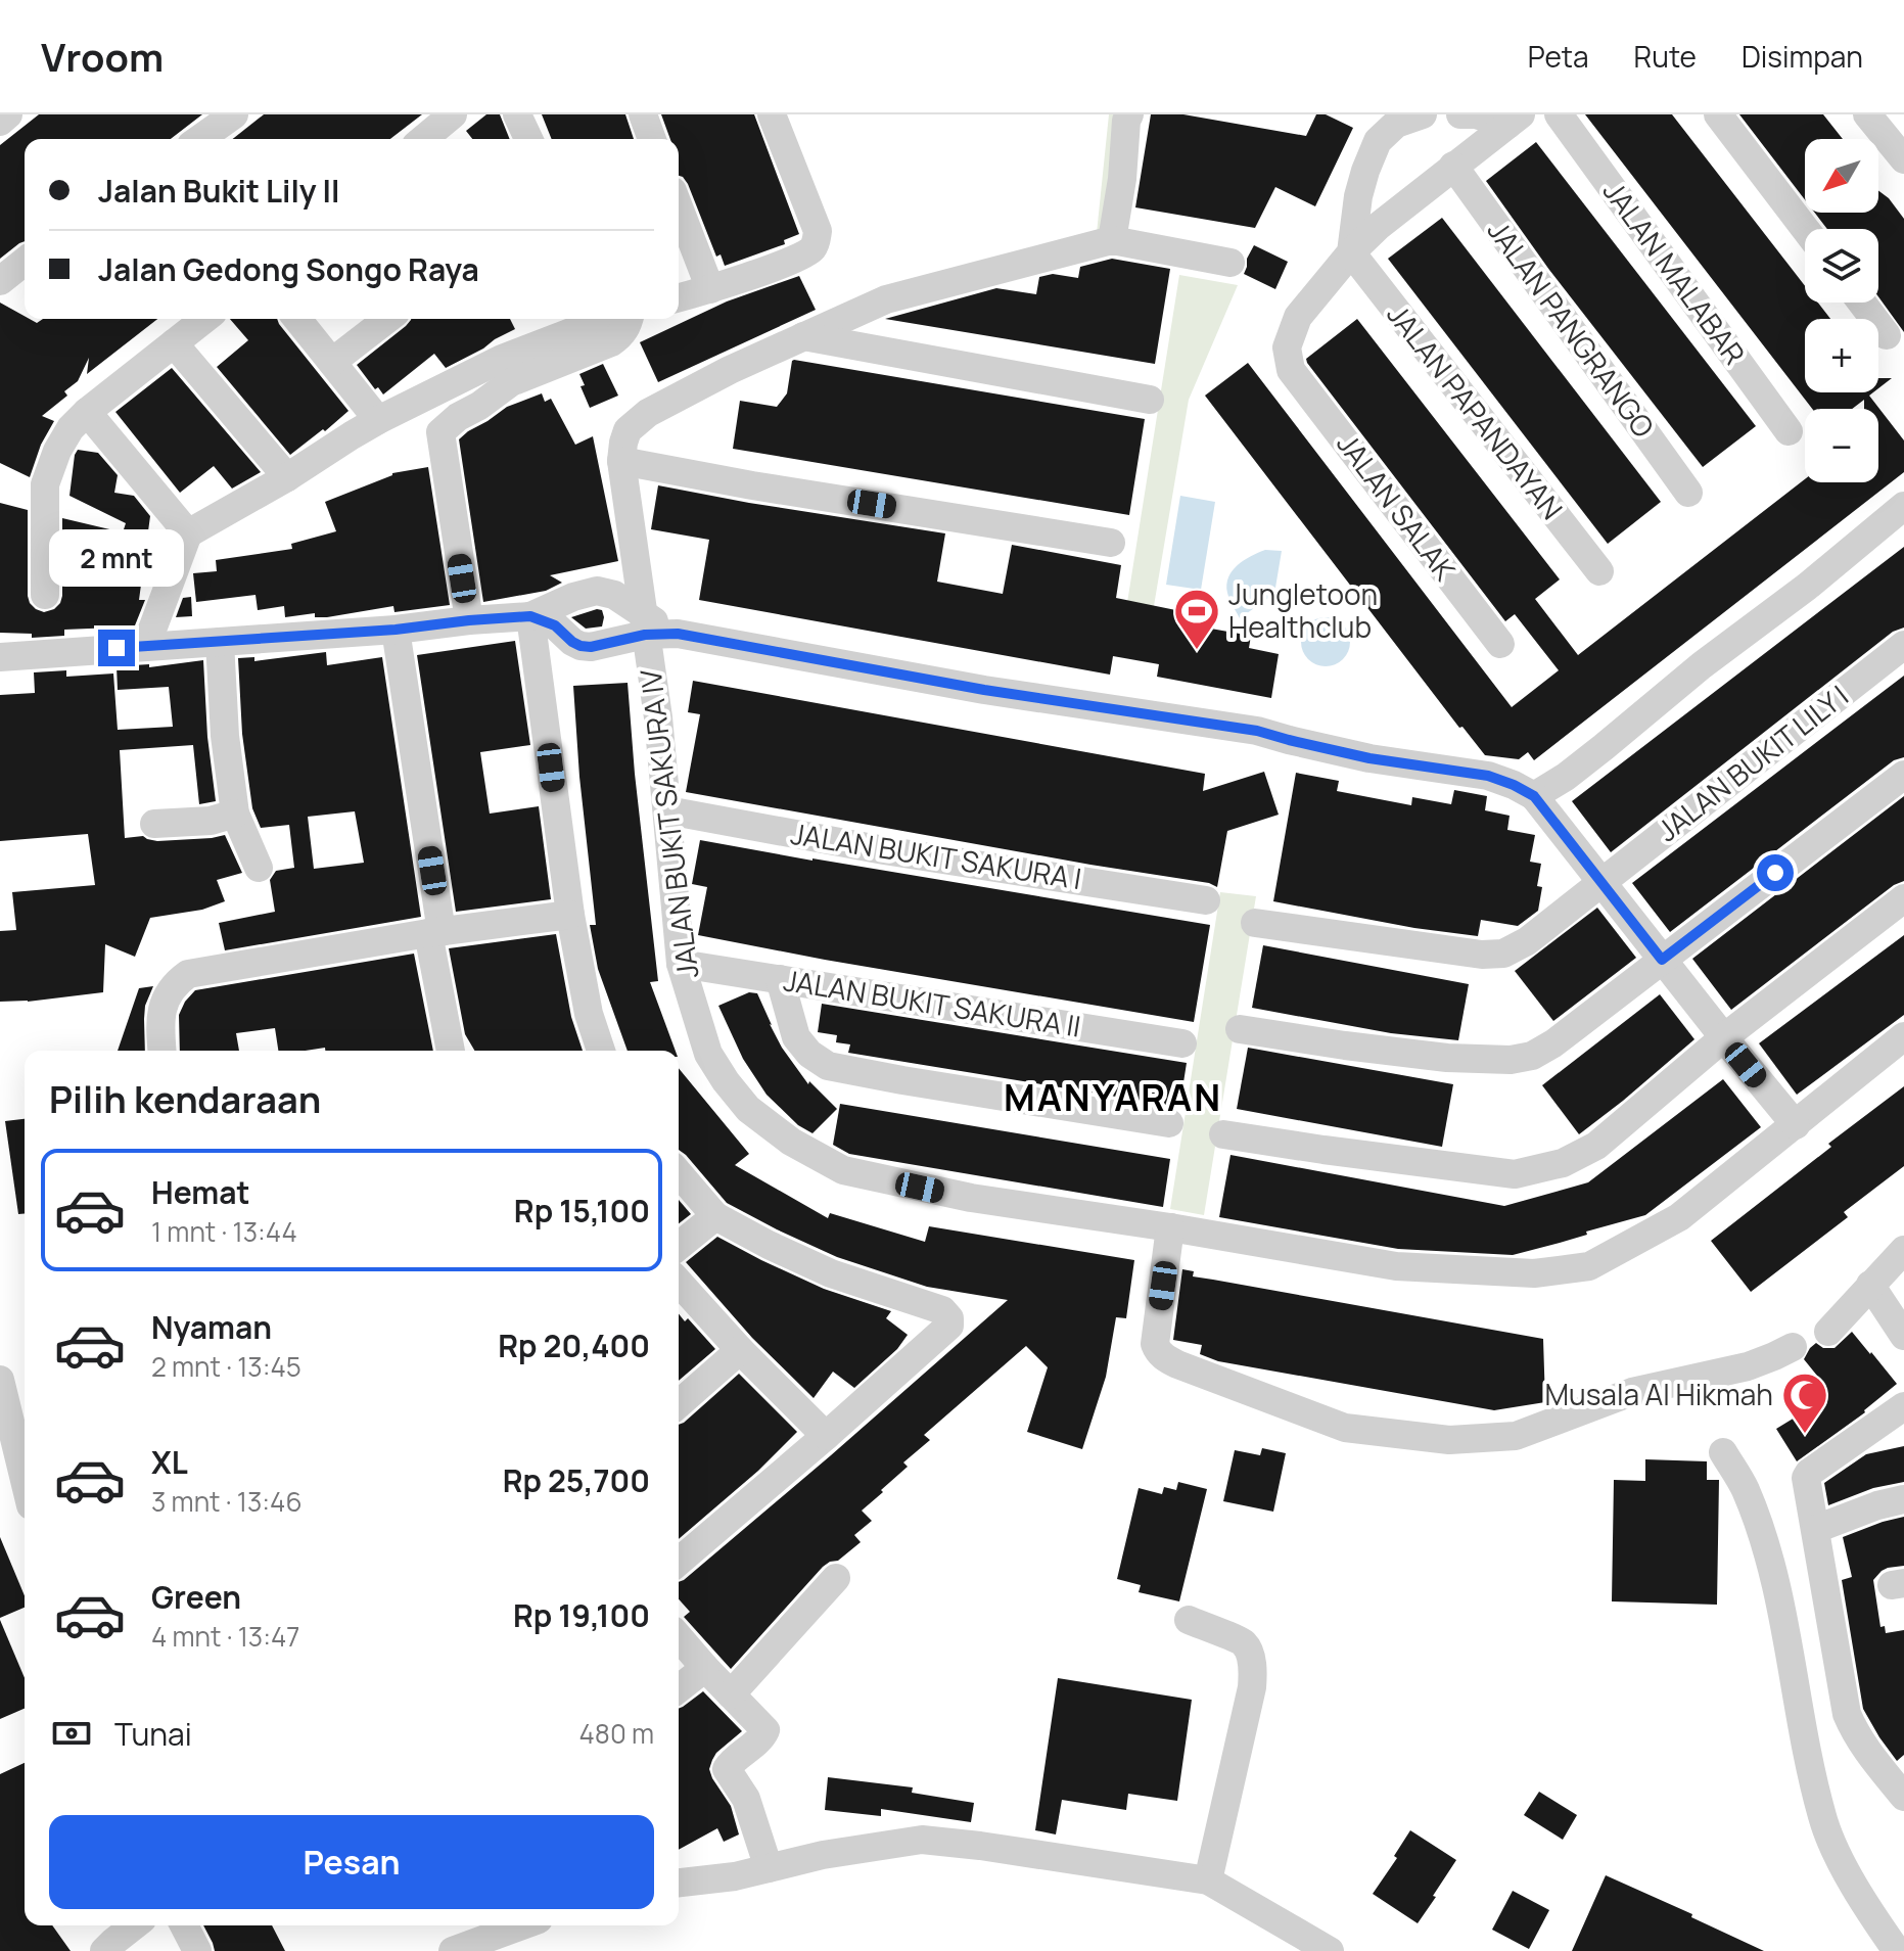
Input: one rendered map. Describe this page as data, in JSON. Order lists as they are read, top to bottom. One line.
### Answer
{"streets":{"street":["JALAN MALABAR","JALAN PANGRANGO","JALAN PAPANDAYAN","JALAN SALAK","JALAN BUKIT LILY I","JALAN BUKIT SAKURA IV","JALAN BUKIT SAKURA I","JALAN BUKIT SAKURA II"]},"crossings":[["JALAN PAPANDAYAN","JALAN SALAK"],["JALAN BUKIT SAKURA IV","JALAN BUKIT SAKURA I"],["JALAN BUKIT SAKURA IV","JALAN BUKIT SAKURA II"]],"districts":["MANYARAN"],"places":{"sports":["Jungletoon Healthclub"],"mosque":["Musala Al Hikmah"]},"north":"bottom left","page":{"header":"Vroom","nav":["Peta","Rute","Disimpan"],"map_buttons":["+","−"],"banner":["Jalan Bukit Lily II","Jalan Gedong Songo Raya"],"bubble":"2 mnt","heading":"Pilih kendaraan","list":[{"name":"Hemat","note":"1 mnt · 13:44","value":"Rp 15,100"},{"name":"Nyaman","note":"2 mnt · 13:45","value":"Rp 20,400"},{"name":"XL","note":"3 mnt · 13:46","value":"Rp 25,700"},{"name":"Green","note":"4 mnt · 13:47","value":"Rp 19,100"}],"pay":["Tunai","480 m"],"buttons":"Pesan"}}
